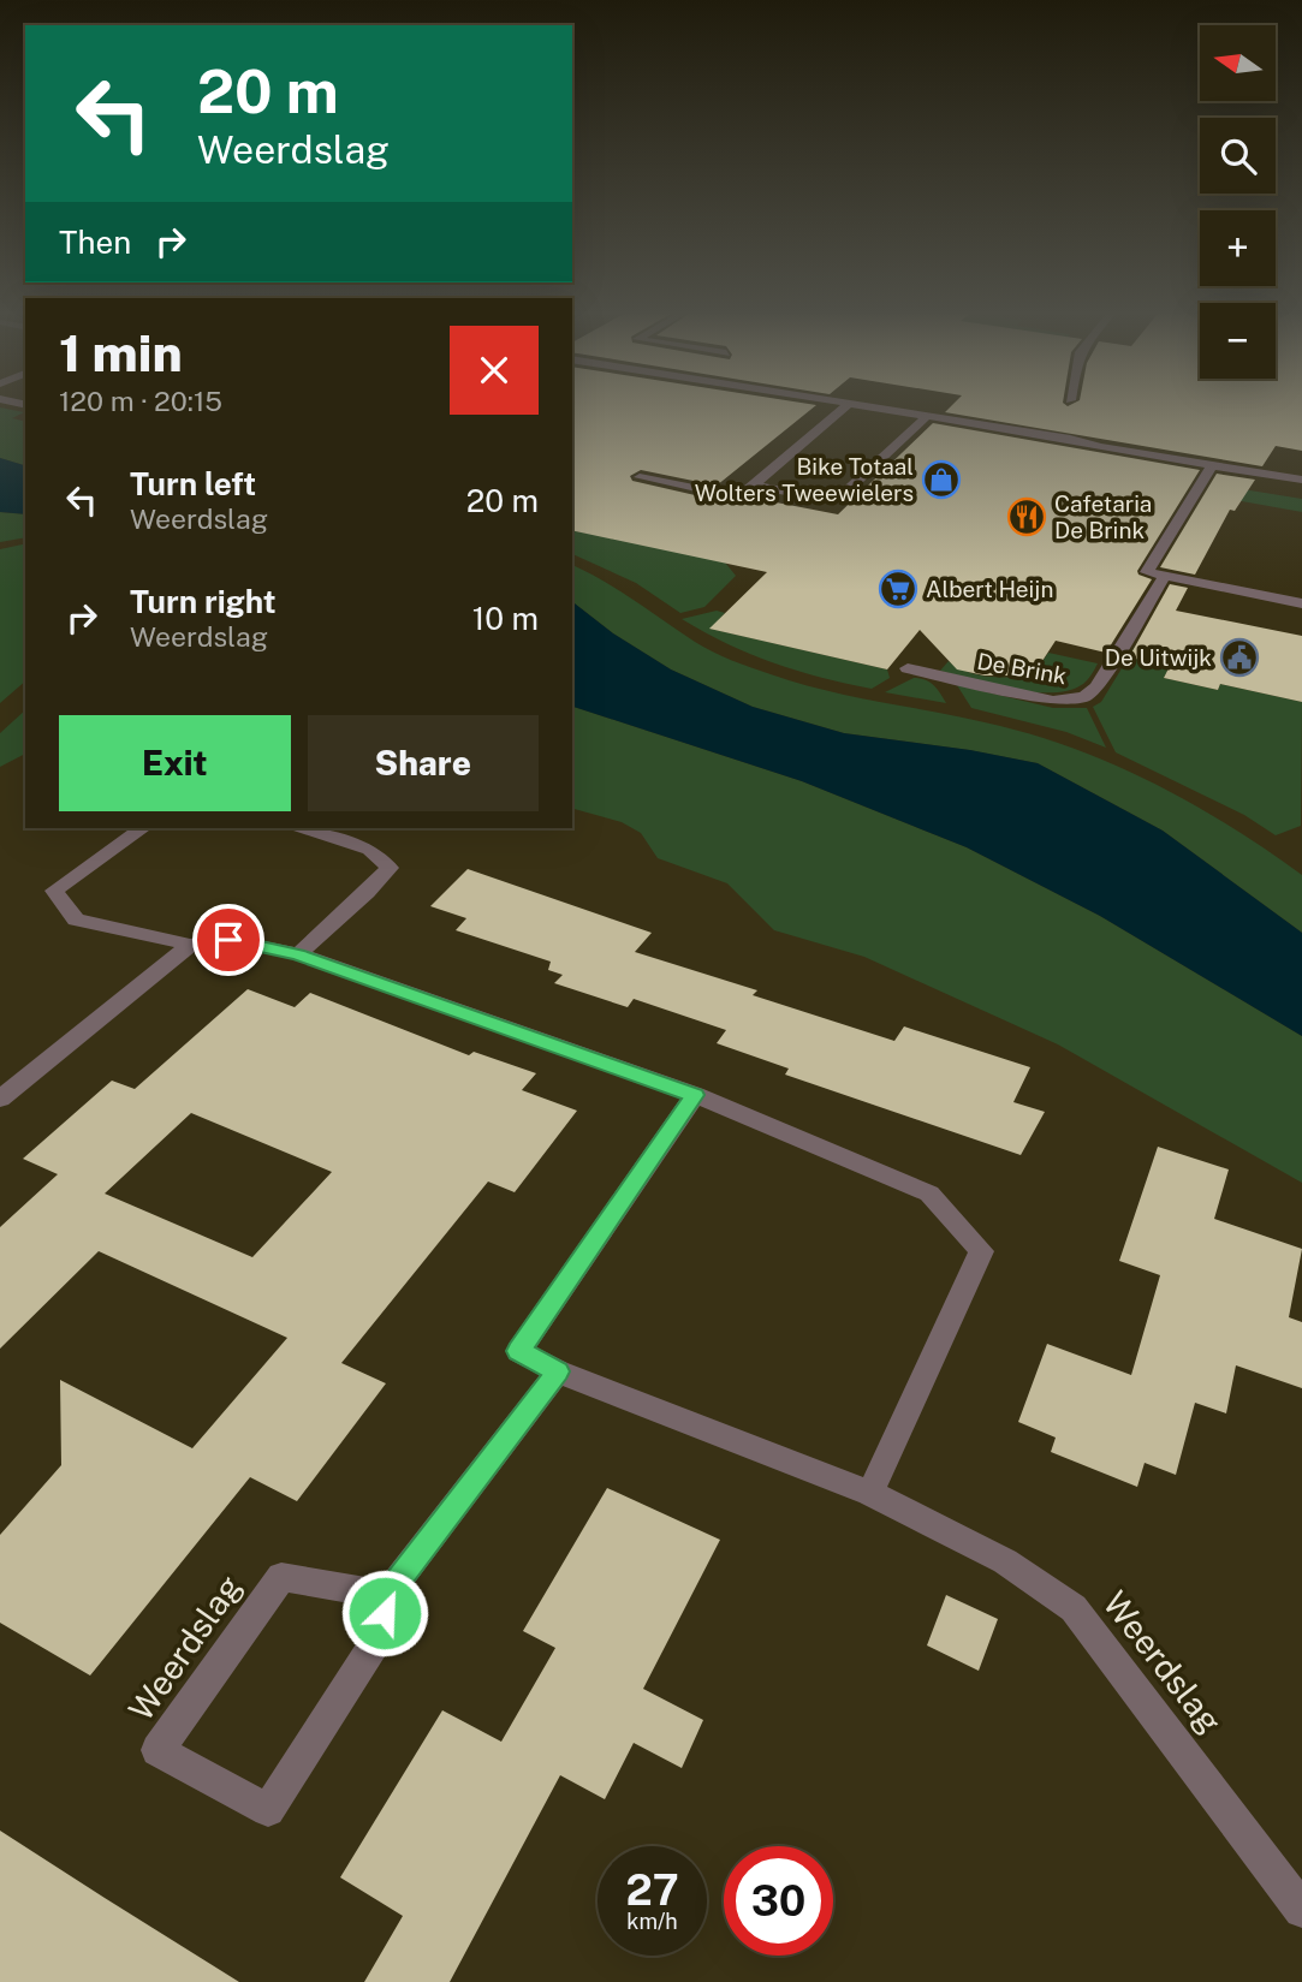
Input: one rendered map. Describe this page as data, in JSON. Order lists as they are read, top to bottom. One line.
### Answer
{"streets":{"street":["De Brink","Weerdslag"]},"places":{"shop":["Bike Totaal Wolters Tweewielers"],"restaurant":["Cafetaria De Brink"],"supermarket":["Albert Heijn"],"public building":["De Uitwijk"]},"north":"left","page":{"map_buttons":["+","−"],"turn":["20 m","Weerdslag"],"then":"Then","heading":["1 min","120 m · 20:15"],"list":[{"name":"Turn left","note":"Weerdslag","value":"20 m"},{"name":"Turn right","note":"Weerdslag","value":"10 m"}],"buttons":["Exit","Share"],"speed":"27 km/h","limit":"30"}}
